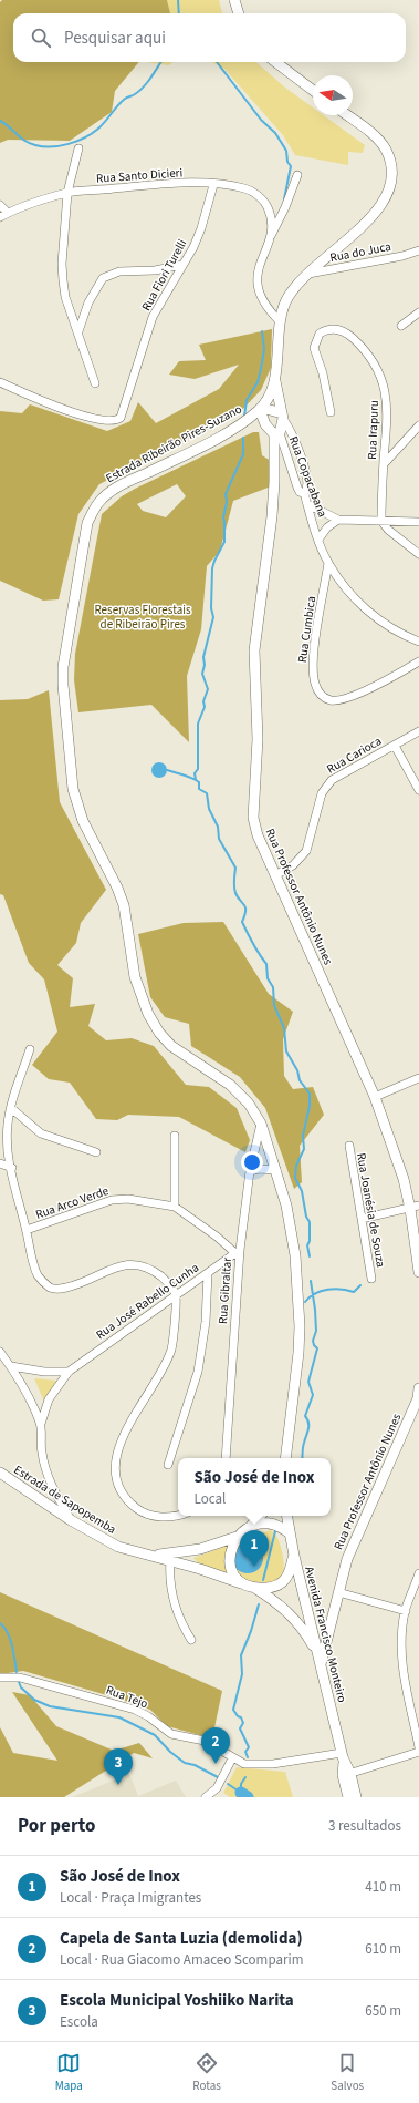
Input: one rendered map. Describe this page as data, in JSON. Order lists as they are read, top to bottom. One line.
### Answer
{"streets":{"main road":["Estrada Ribeirão Pires-Suzano","Rua Professor Antônio Nunes","Estrada de Sapopemba","Avenida Francisco Monteiro"],"street":["Rua Santo Dicieri","Rua do Juca","Rua Fiori Turelli","Rua Irapuru","Rua Copacabana","Rua Cumbica","Rua Carioca","Rua Arco Verde","Rua Joanésia de Souza","Rua Gibraltar","Rua José Rabello Cunha","Rua Tejo"]},"crossings":[["Rua Santo Dicieri","Rua Fiori Turelli"],["Estrada Ribeirão Pires-Suzano","Rua Copacabana"],["Estrada Ribeirão Pires-Suzano","Rua Professor Antônio Nunes"],["Estrada Ribeirão Pires-Suzano","Rua Gibraltar"],["Rua Copacabana","Rua Cumbica"],["Rua Copacabana","Rua Professor Antônio Nunes"],["Rua Carioca","Rua Professor Antônio Nunes"],["Rua Professor Antônio Nunes","Avenida Francisco Monteiro"],["Rua Arco Verde","Rua Gibraltar"],["Rua Arco Verde","Rua José Rabello Cunha"],["Rua Gibraltar","Rua José Rabello Cunha"],["Avenida Francisco Monteiro","Rua Tejo"]],"parks":["Reservas Florestais de Ribeirão Pires"],"north":"left","page":{"search":"Pesquisar aqui","popup":["São José de Inox","Local"],"pins":["1","2","3"],"heading":["Por perto","3 resultados"],"list":[{"mark":"1","name":"São José de Inox","note":"Local · Praça Imigrantes","value":"410 m"},{"mark":"2","name":"Capela de Santa Luzia (demolida)","note":"Local · Rua Giacomo Amaceo Scomparim","value":"610 m"},{"mark":"3","name":"Escola Municipal Yoshiiko Narita","note":"Escola","value":"650 m"}],"nav":["Mapa","Rotas","Salvos"]}}
